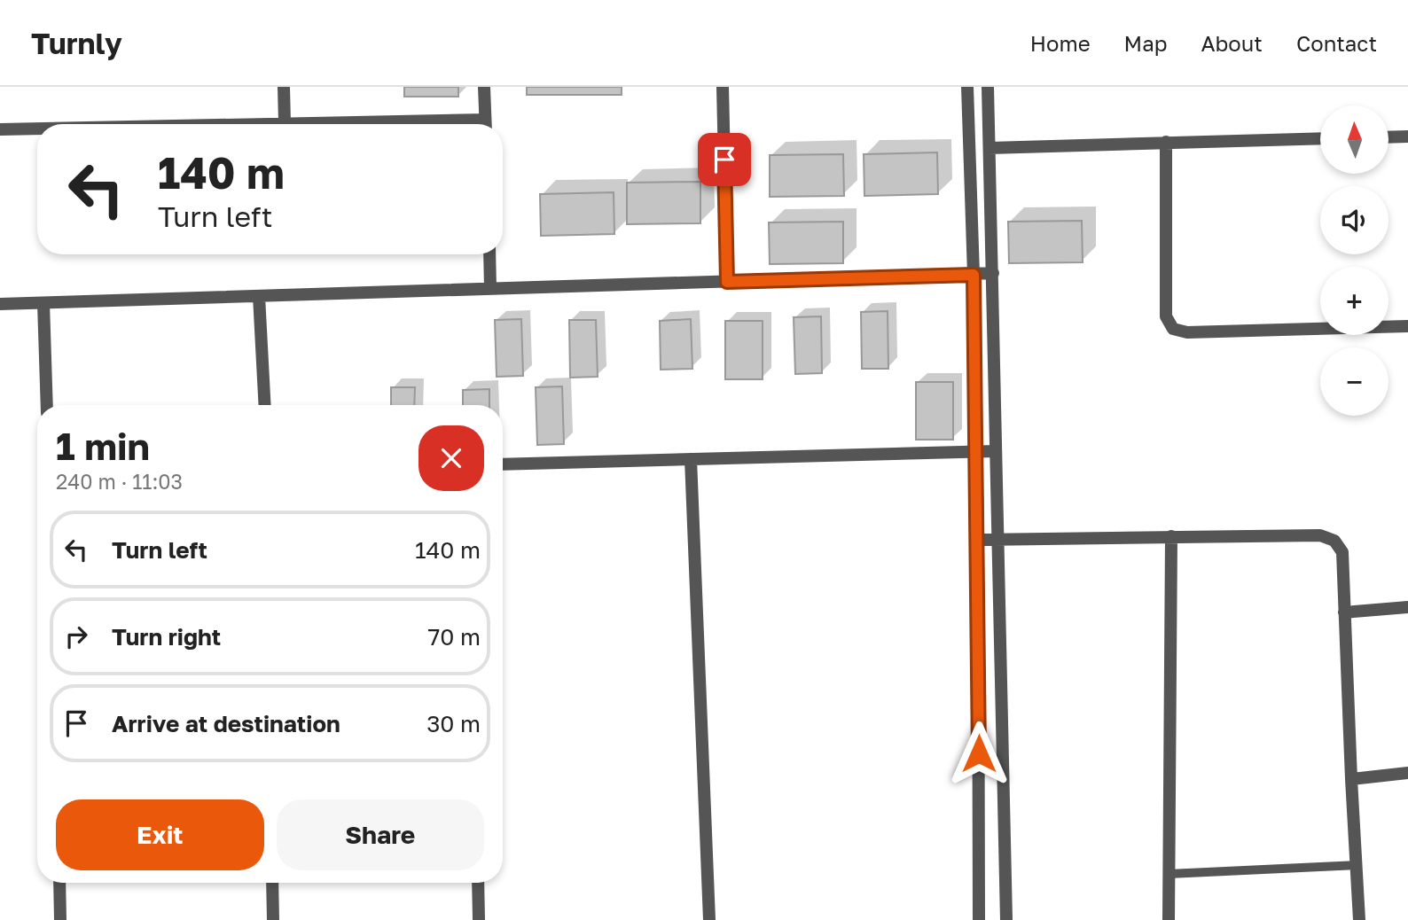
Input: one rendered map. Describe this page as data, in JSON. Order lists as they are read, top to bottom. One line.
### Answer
{"north":"top","page":{"header":"Turnly","nav":["Home","Map","About","Contact"],"map_buttons":["+","−"],"turn":["140 m","Turn left"],"heading":["1 min","240 m · 11:03"],"list":[{"name":"Turn left","value":"140 m"},{"name":"Turn right","value":"70 m"},{"name":"Arrive at destination","value":"30 m"}],"buttons":["Exit","Share"]}}
